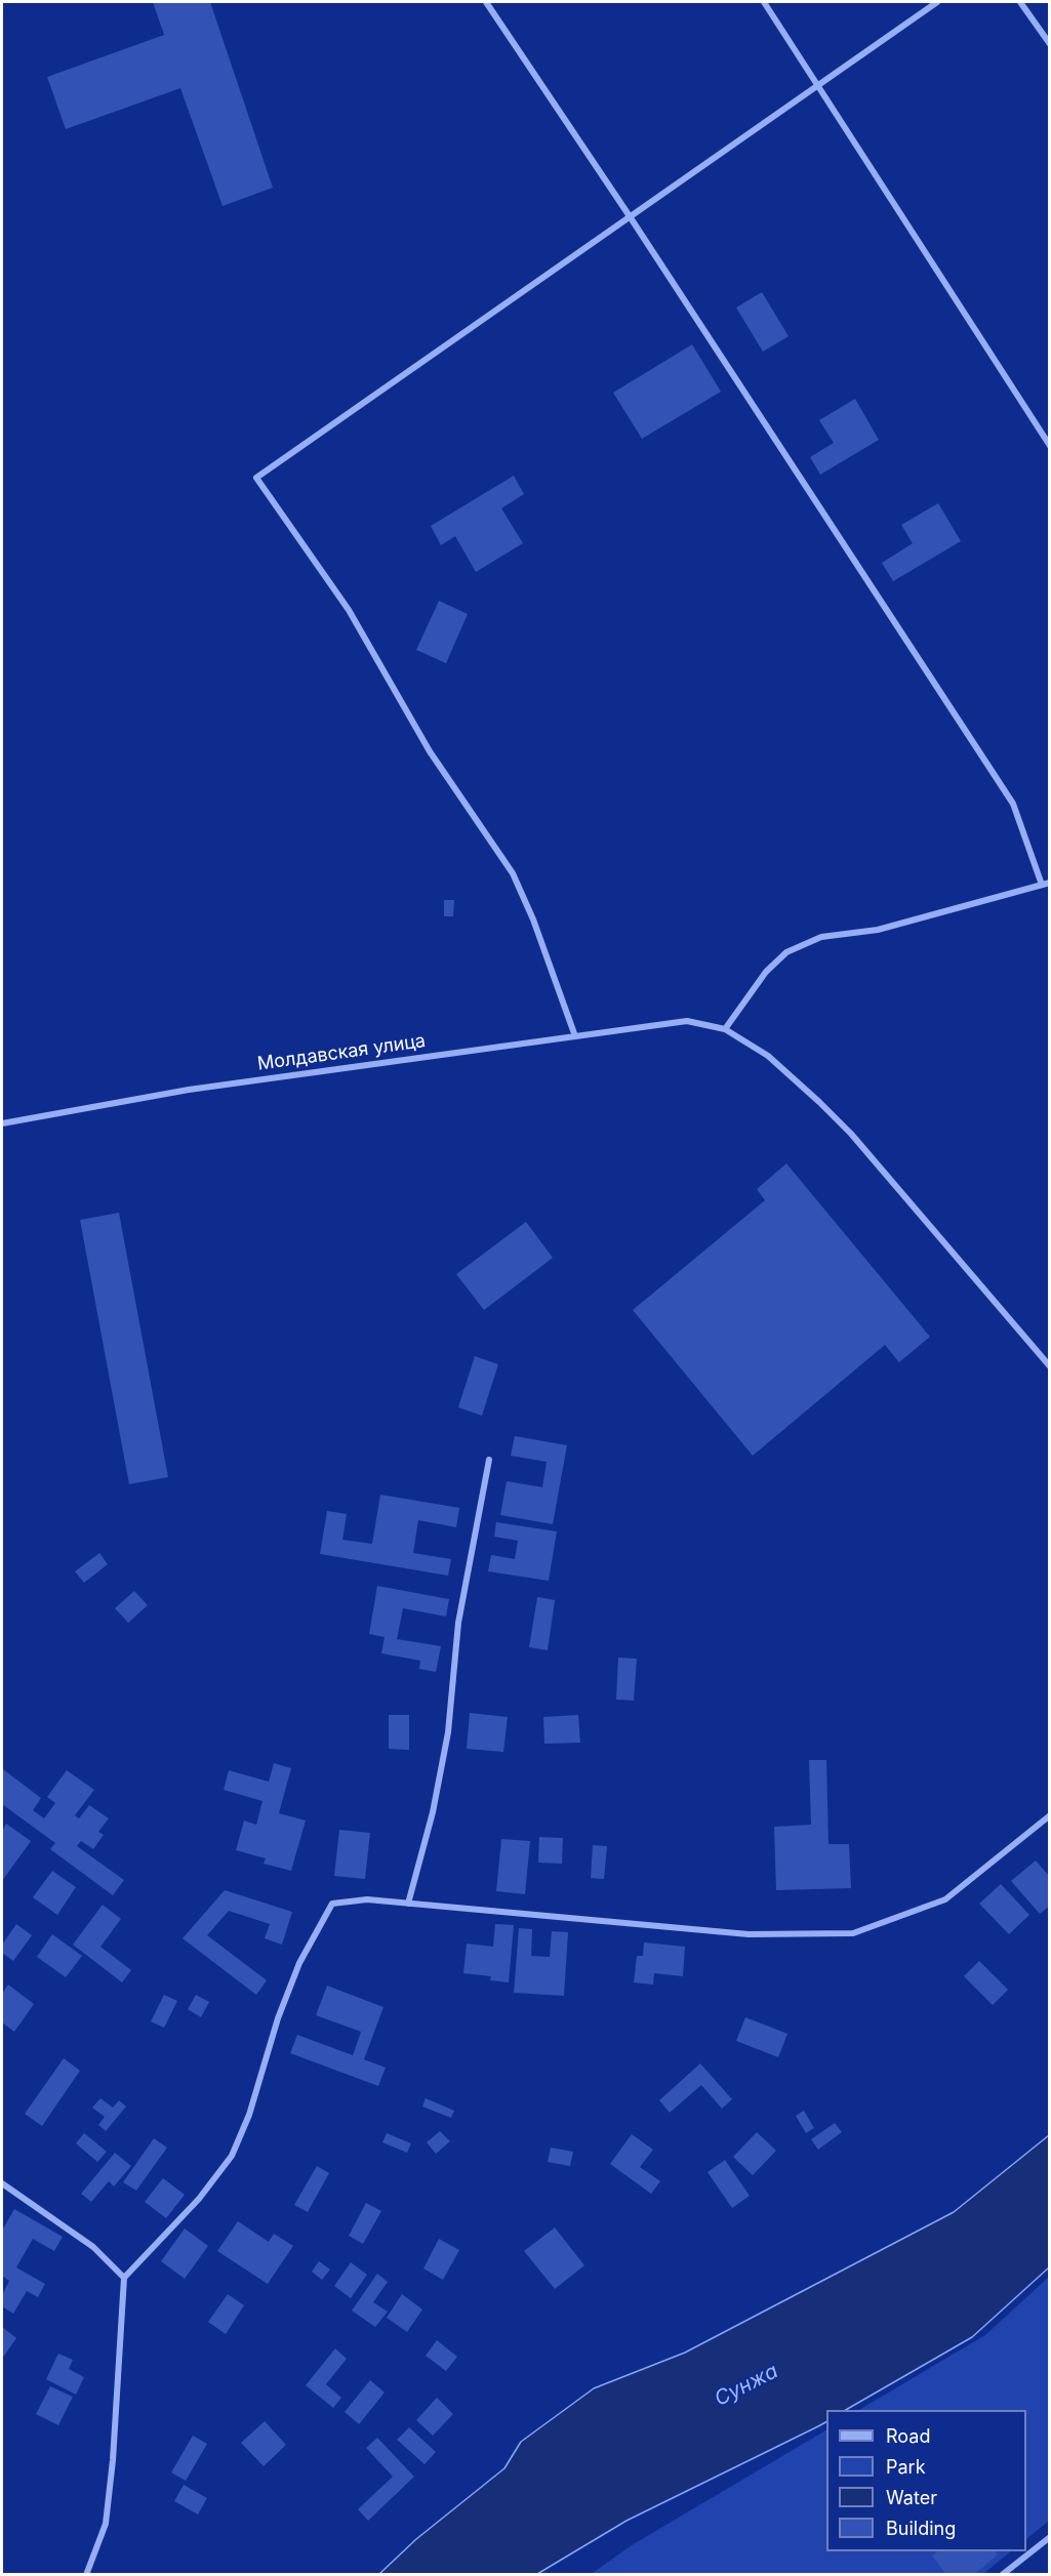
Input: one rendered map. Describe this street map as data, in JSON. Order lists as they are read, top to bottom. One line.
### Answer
{"streets":{"street":["Молдавская улица"]},"water":["Сунжа"],"legend":["Road","Park","Water","Building"]}
